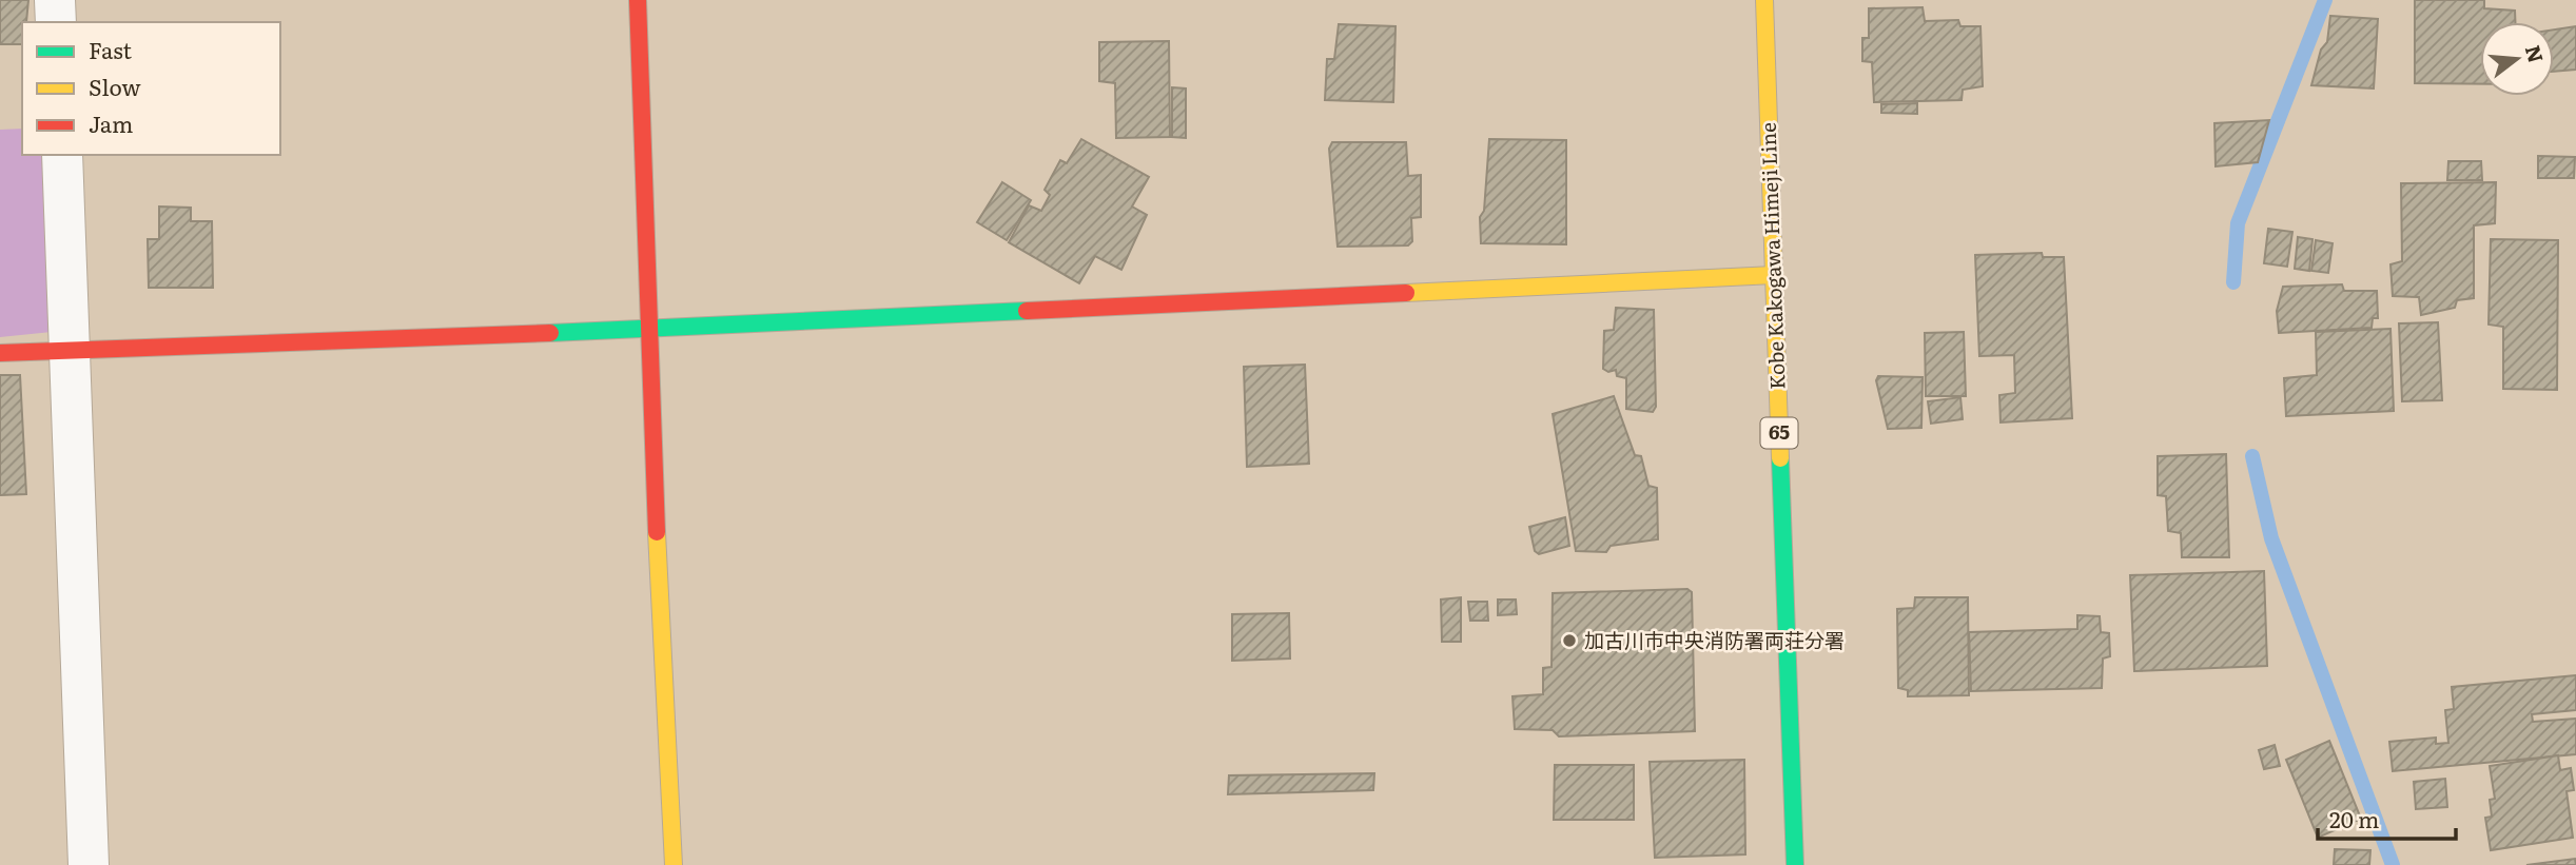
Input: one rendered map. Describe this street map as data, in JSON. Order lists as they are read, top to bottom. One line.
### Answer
{"streets":{"street":["Kobe Kakogawa Himeji Line","65"]},"places":["加古川市中央消防署両荘分署"],"legend":["Fast","Slow","Jam"],"scale_bar":"20 m","north":"right"}
